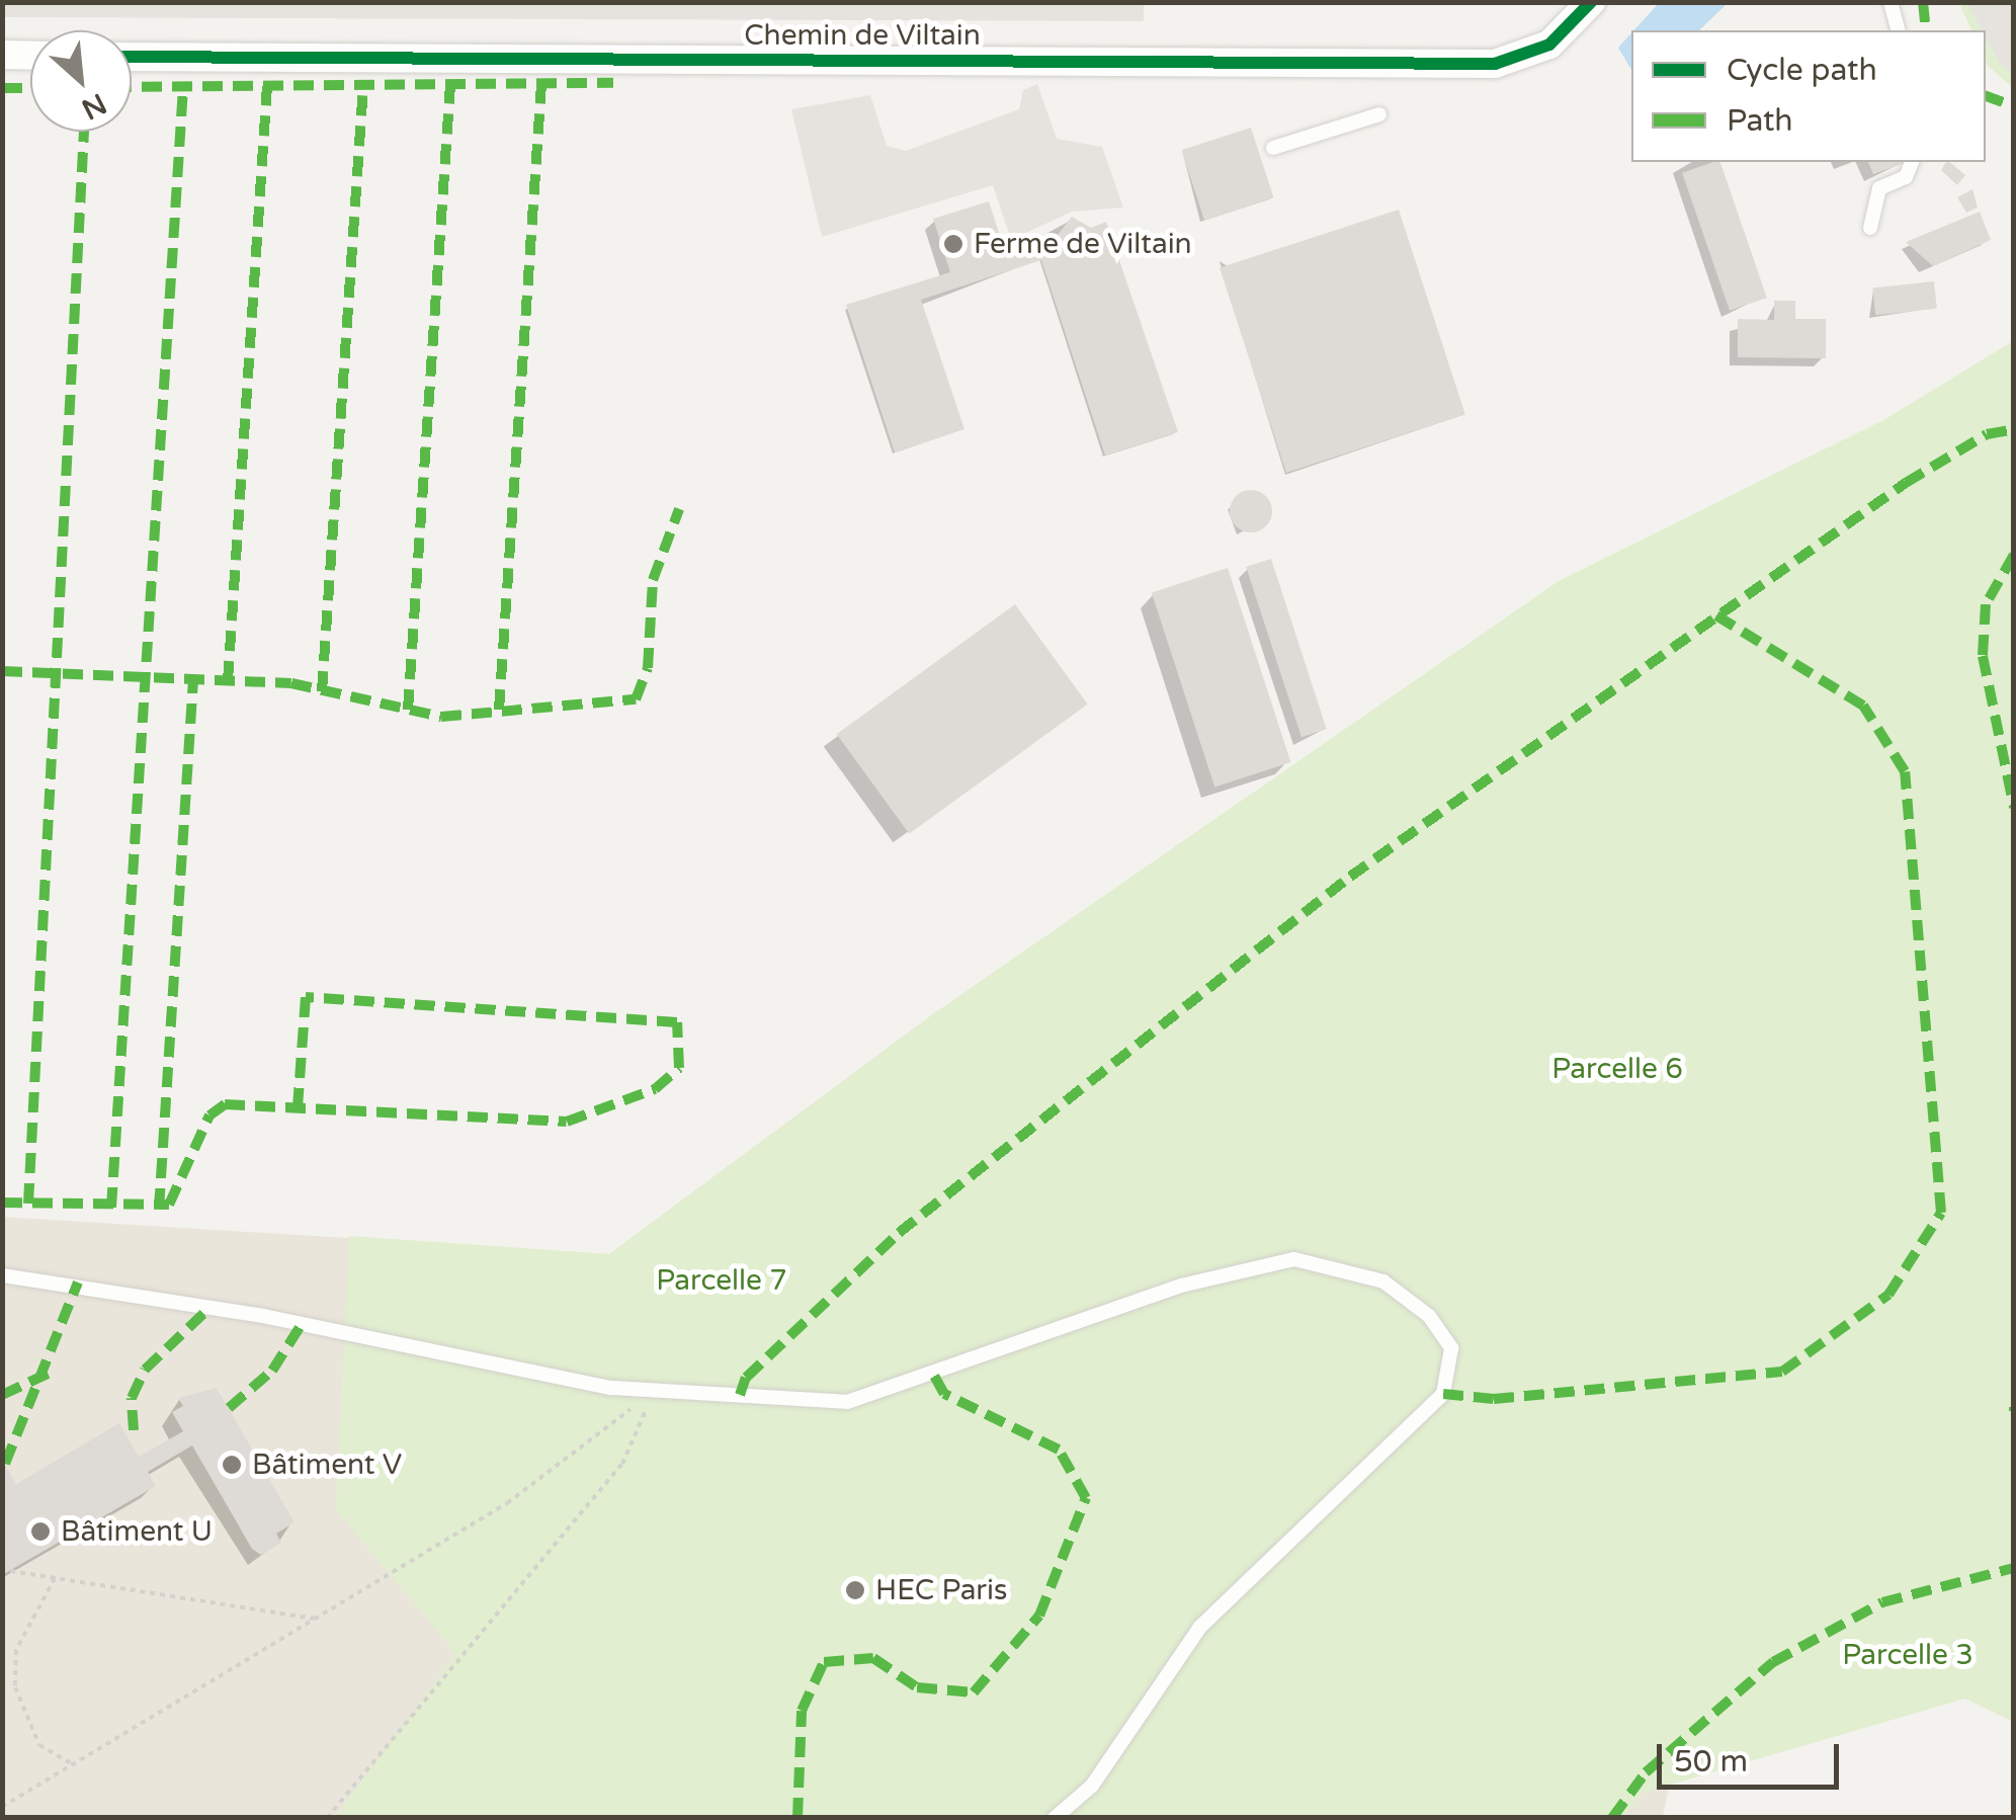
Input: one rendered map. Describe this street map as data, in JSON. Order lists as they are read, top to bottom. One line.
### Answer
{"streets":{"street":["Chemin de Viltain"]},"parks":["Parcelle 6","Parcelle 7","Parcelle 3"],"places":["Ferme de Viltain","Bâtiment V","Bâtiment U","HEC Paris"],"legend":["Cycle path","Path"],"scale_bar":"50 m","north":"bottom right"}
